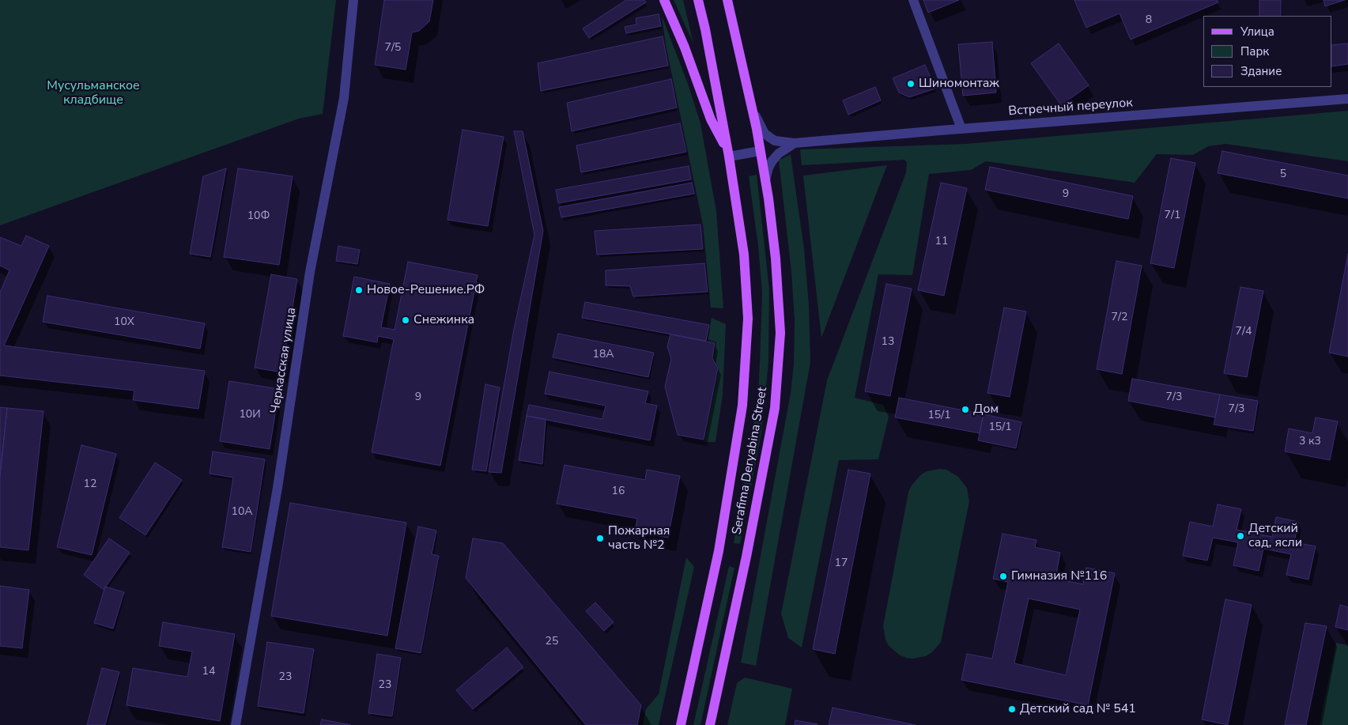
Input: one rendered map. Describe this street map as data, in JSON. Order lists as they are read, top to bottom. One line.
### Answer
{"streets":{"main road":["Serafima Deryabina Street"],"street":["Встречный переулок","Черкасская улица"]},"crossings":[["Встречный переулок","Serafima Deryabina Street"]],"parks":["Мусульманское кладбище"],"places":["Шиномонтаж","Новое-Решение.РФ","Снежинка","Дом","Детский сад, ясли","Пожарная часть №2","Гимназия №116","Детский сад № 541"],"house_numbers":["8","7/5","5","9","7/1","10Ф","11","7/2","10Х","7/4","13","18А","9","7/3","7/3","10И","15/1","15/1","3 к3","12","16","10А","17","25","14","23","23"],"legend":["Улица","Парк","Здание"]}
